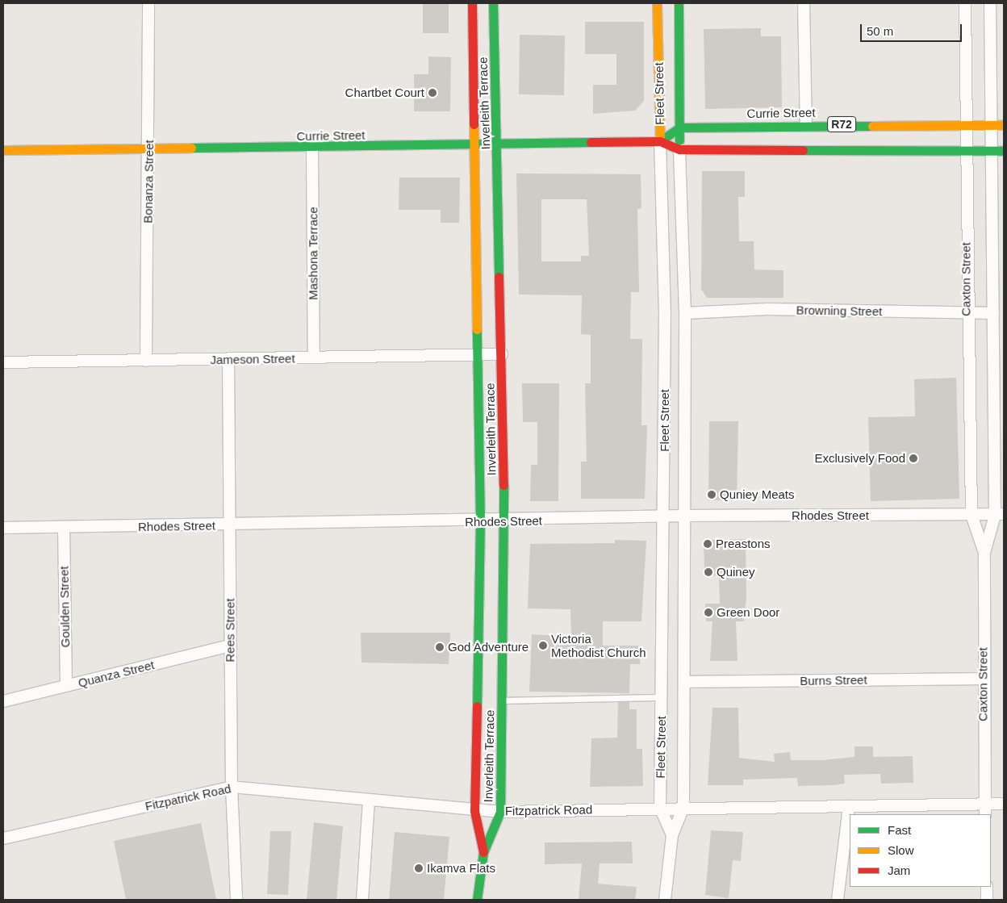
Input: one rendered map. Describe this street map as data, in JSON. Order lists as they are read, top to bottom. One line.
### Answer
{"streets":{"street":["Fleet Street","Inverleith Terrace","Currie Street","R72","Bonanza Street","Mashona Terrace","Caxton Street","Browning Street","Jameson Street","Rhodes Street","Goulden Street","Rees Street","Quanza Street","Burns Street","Fitzpatrick Road"]},"crossings":[["Fleet Street","Currie Street"],["Fleet Street","Browning Street"],["Fleet Street","Rhodes Street"],["Fleet Street","Burns Street"],["Fleet Street","Fitzpatrick Road"],["Inverleith Terrace","Currie Street"],["Inverleith Terrace","Jameson Street"],["Inverleith Terrace","Rhodes Street"],["Inverleith Terrace","Fitzpatrick Road"],["Currie Street","Bonanza Street"],["Currie Street","Mashona Terrace"],["Currie Street","Caxton Street"],["Bonanza Street","Jameson Street"],["Mashona Terrace","Jameson Street"],["Caxton Street","Browning Street"],["Caxton Street","Rhodes Street"],["Caxton Street","Burns Street"],["Caxton Street","Fitzpatrick Road"],["Jameson Street","Rees Street"],["Rhodes Street","Goulden Street"],["Rhodes Street","Rees Street"],["Goulden Street","Quanza Street"],["Rees Street","Quanza Street"],["Rees Street","Fitzpatrick Road"]],"places":["Chartbet Court","Exclusively Food","Quniey Meats","Preastons","Quiney","Green Door","Victoria Methodist Church","God Adventure","Ikamva Flats"],"legend":["Fast","Slow","Jam"],"scale_bar":"50 m"}
